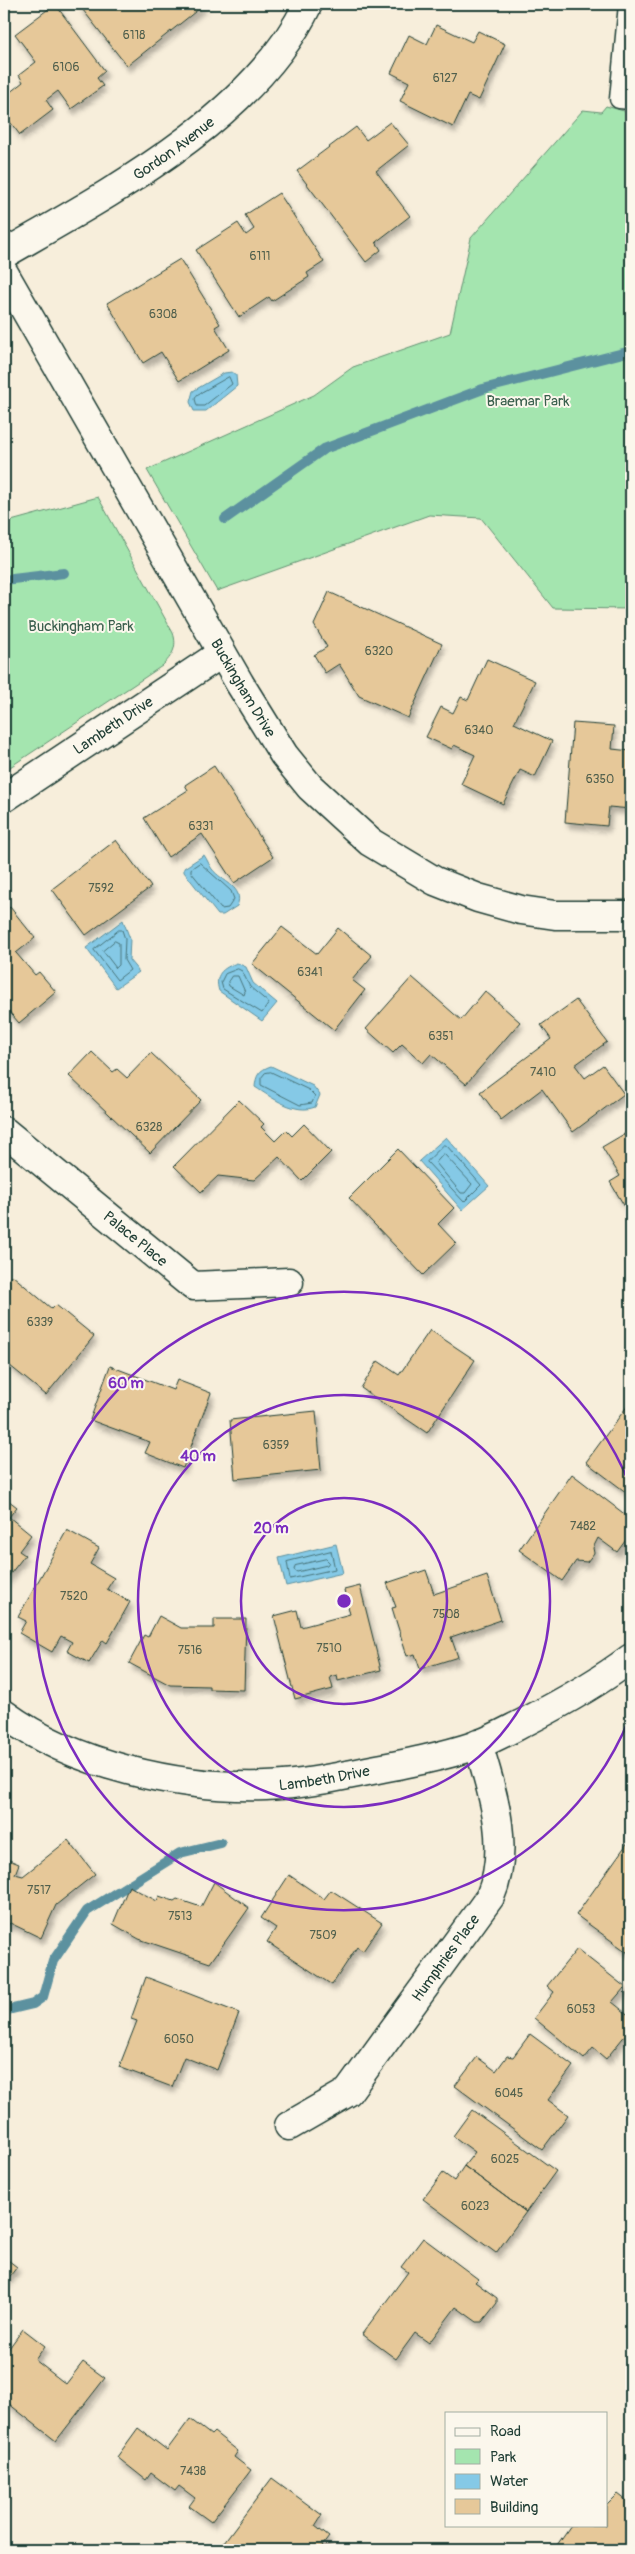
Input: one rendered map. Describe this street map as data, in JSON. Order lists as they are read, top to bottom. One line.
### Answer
{"streets":{"street":["Gordon Avenue","Buckingham Drive","Lambeth Drive","Palace Place","Humphries Place"]},"crossings":[["Buckingham Drive","Lambeth Drive"],["Lambeth Drive","Humphries Place"]],"parks":["Braemar Park","Buckingham Park"],"house_numbers":["6118","6106","6127","6111","6308","6320","6340","6350","6331","7592","6341","6351","7410","6328","6339","6359","7482","7520","7508","7510","7516","7517","7513","7509","6053","6050","6045","6025","6023","7438"],"legend":["Road","Park","Water","Building"],"rings":["60 m","40 m","20 m"]}
